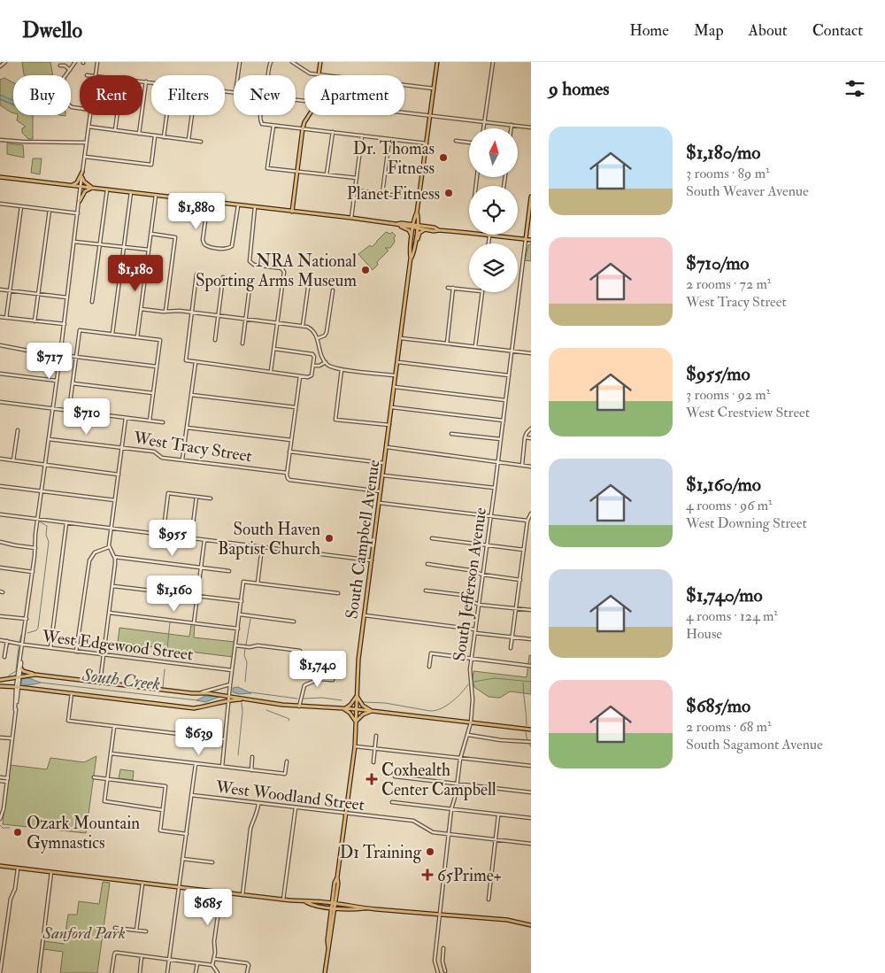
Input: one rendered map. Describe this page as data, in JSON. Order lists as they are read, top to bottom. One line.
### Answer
{"streets":{"main road":["South Campbell Avenue","South Jefferson Avenue"],"street":["West Tracy Street","West Edgewood Street","West Woodland Street"]},"crossings":[["West Tracy Street","South Campbell Avenue"],["South Campbell Avenue","West Woodland Street"],["South Jefferson Avenue","West Woodland Street"]],"water":["South Creek"],"parks":["Sanford Park"],"places":{"other":["Dr. Thomas Fitness","Planet Fitness","NRA National Sporting Arms Museum","South Haven Baptist Church","Ozark Mountain Gymnastics","D1 Training"],"health":["Coxhealth Center Campbell","65Prime+"]},"north":"top","page":{"header":"Dwello","nav":["Home","Map","About","Contact"],"heading":"9 homes","chip":["Buy","Rent","Filters","New","Apartment"],"list":[{"name":"$1,180/mo","note":"3 rooms · 89 m² · South Weaver Avenue"},{"name":"$710/mo","note":"2 rooms · 72 m² · West Tracy Street"},{"name":"$955/mo","note":"3 rooms · 92 m² · West Crestview Street"},{"name":"$1,160/mo","note":"4 rooms · 96 m² · West Downing Street"},{"name":"$1,740/mo","note":"4 rooms · 124 m² · House"},{"name":"$685/mo","note":"2 rooms · 68 m² · South Sagamont Avenue"}],"price":["$1,880","$1,180","$717","$710","$955","$1,160","$1,740","$639","$685"]}}
